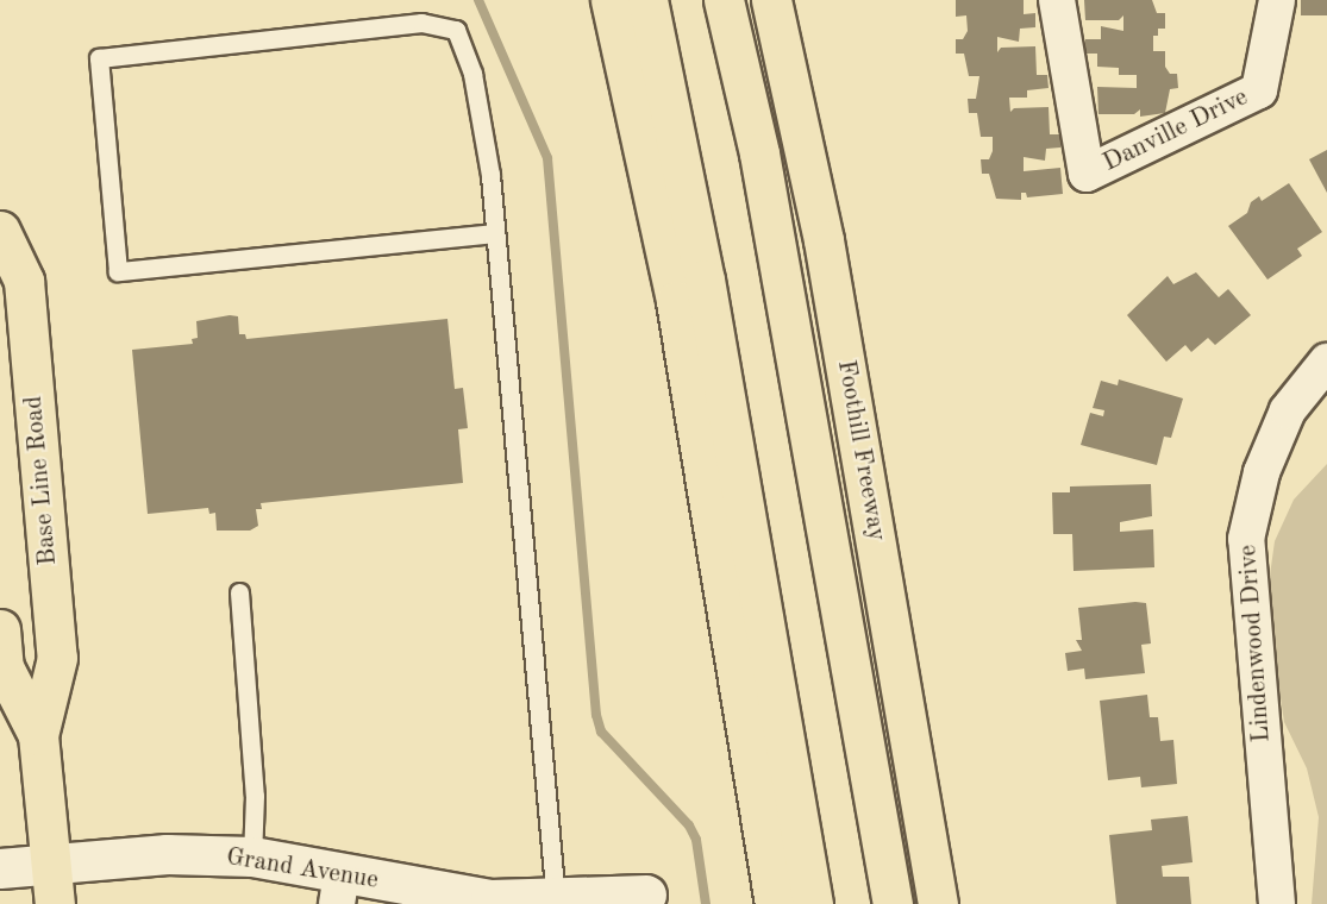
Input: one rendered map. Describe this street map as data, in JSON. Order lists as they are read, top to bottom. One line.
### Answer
{"streets":{"main road":["Foothill Freeway","Base Line Road"],"street":["Danville Drive","Lindenwood Drive","Grand Avenue"]},"crossings":[["Base Line Road","Grand Avenue"]]}
